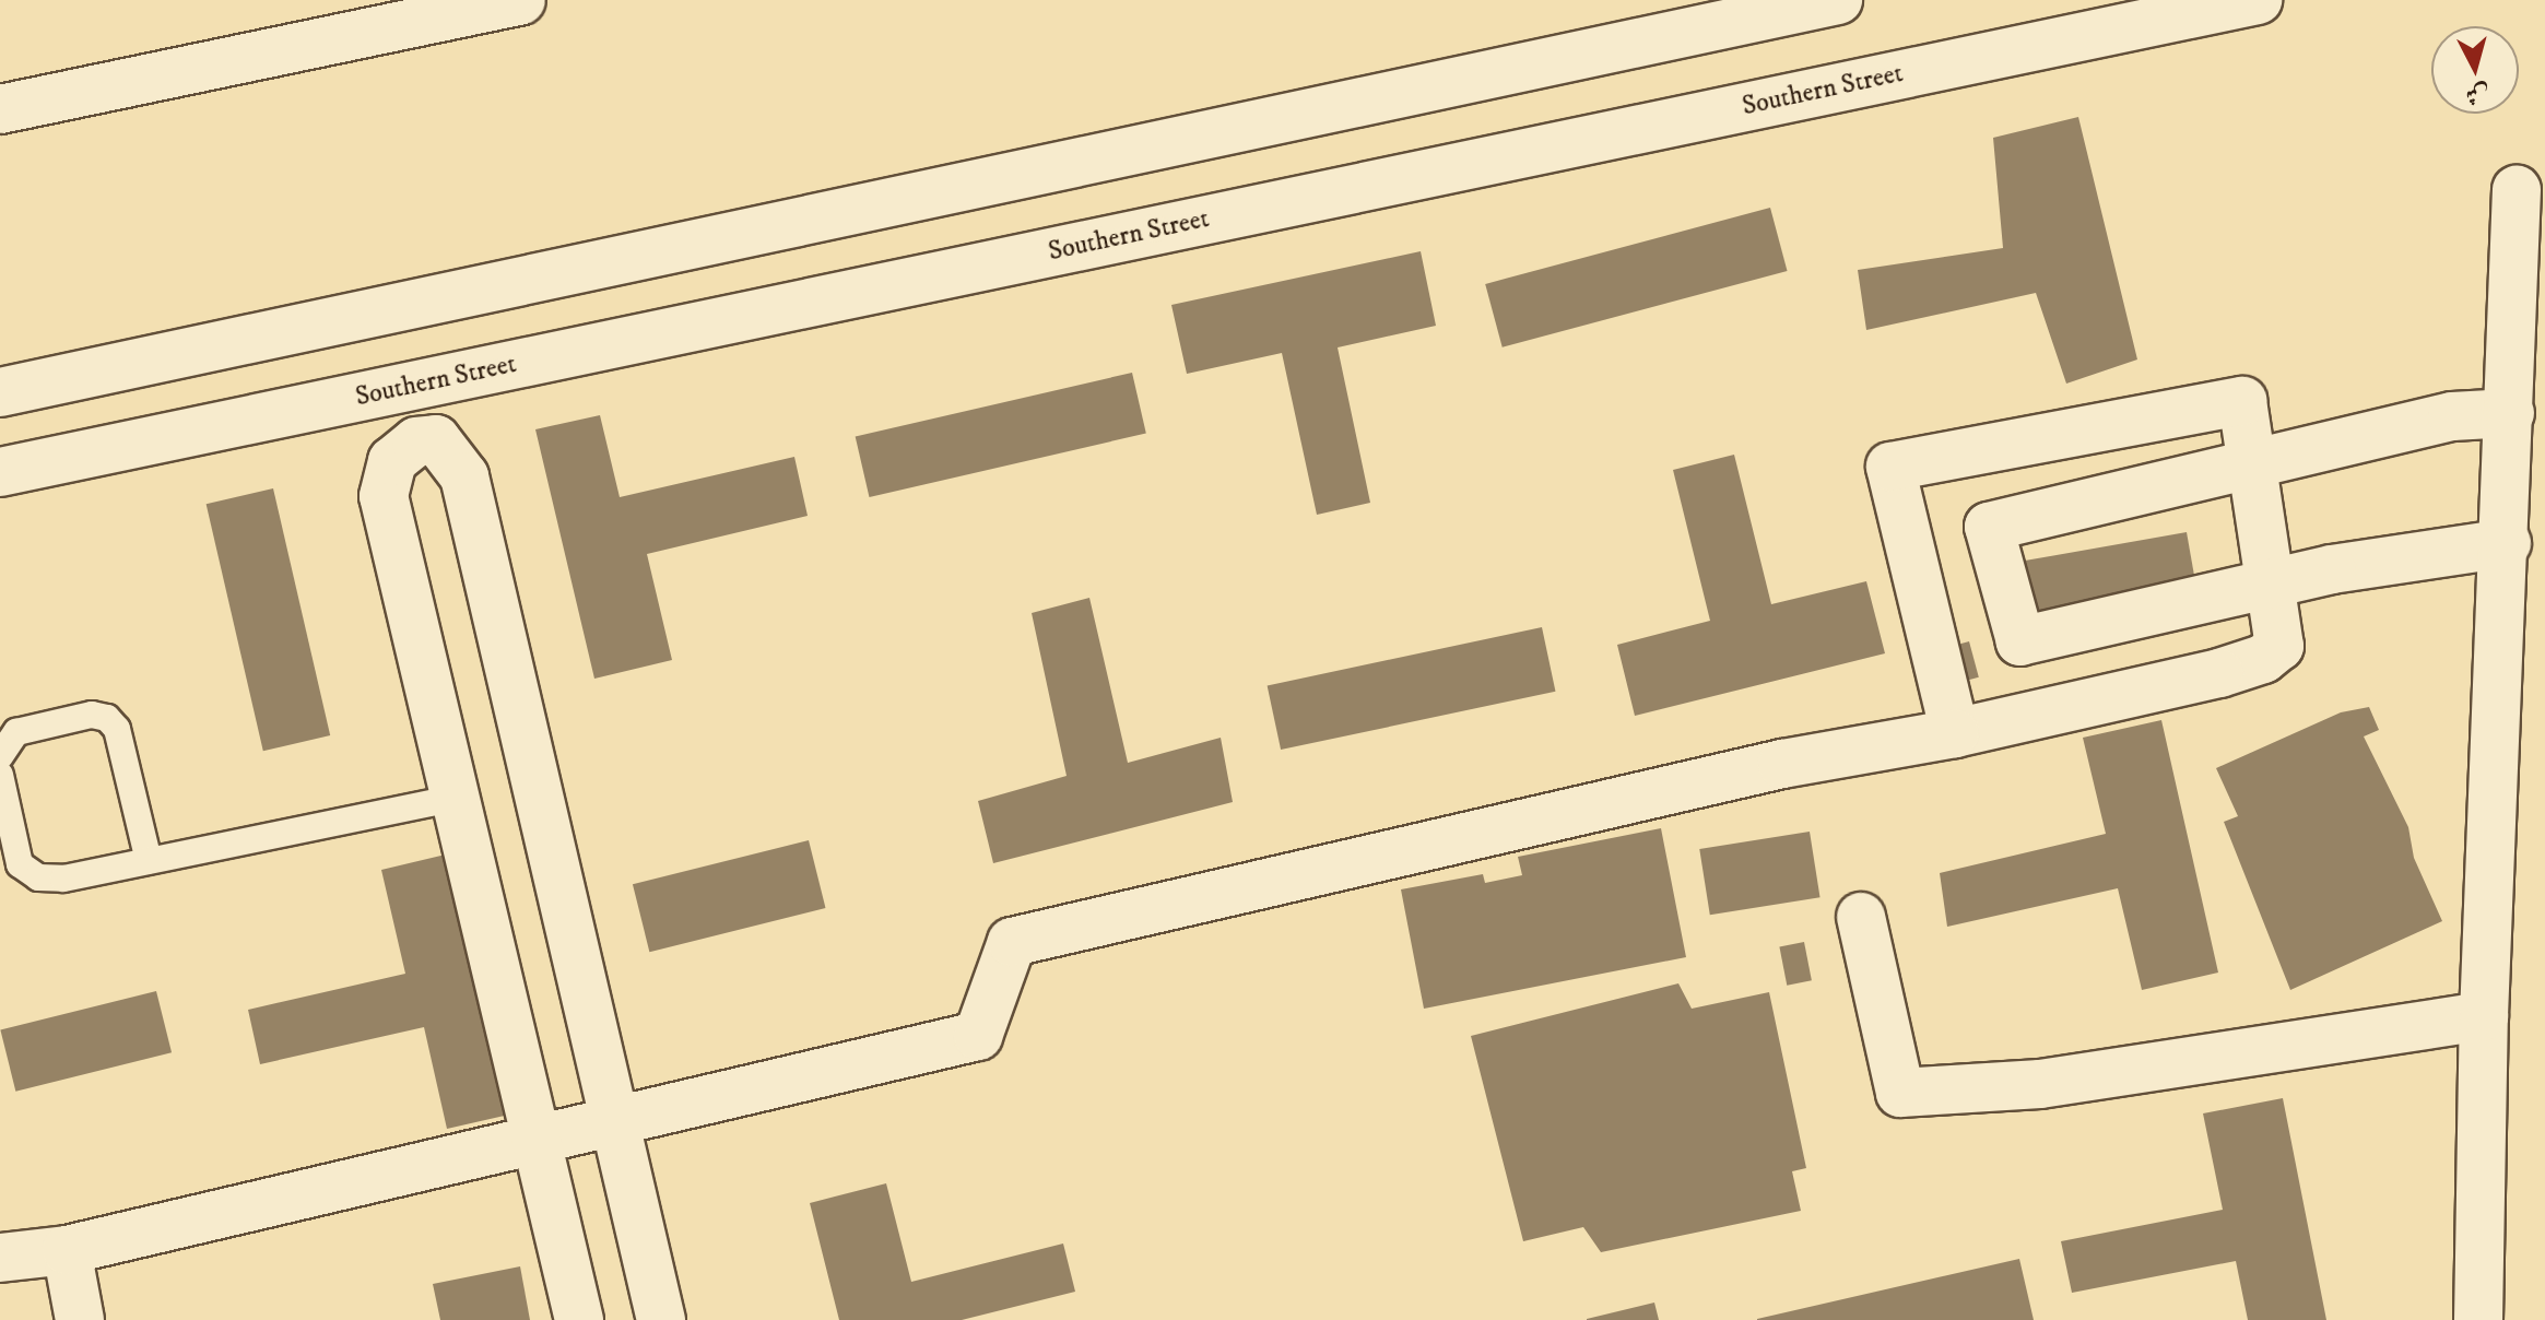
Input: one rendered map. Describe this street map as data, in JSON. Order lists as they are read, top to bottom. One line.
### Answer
{"streets":{"street":["Southern Street"]},"north":"bottom"}
